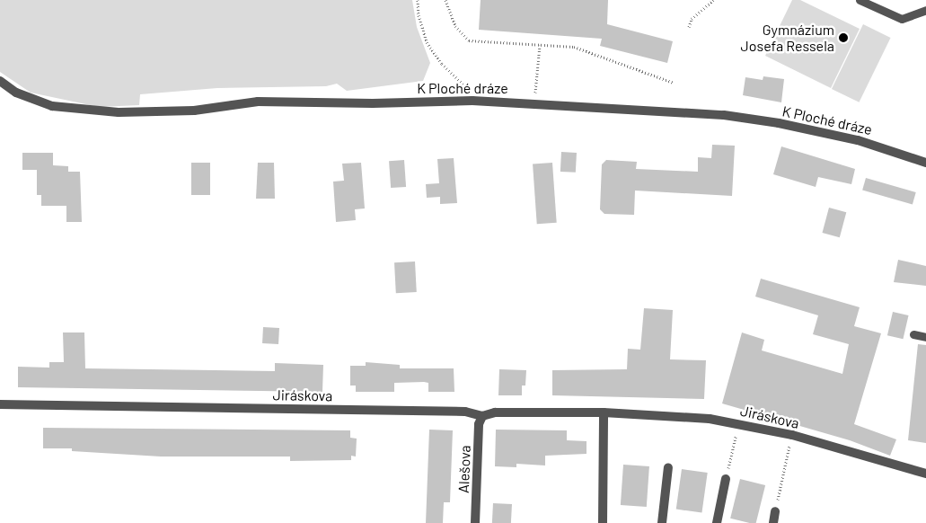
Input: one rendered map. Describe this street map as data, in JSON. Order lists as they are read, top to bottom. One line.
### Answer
{"streets":{"street":["K Ploché dráze","Jiráskova","Alešova"]},"crossings":[["Jiráskova","Alešova"]],"places":["Gymnázium Josefa Ressela"]}
